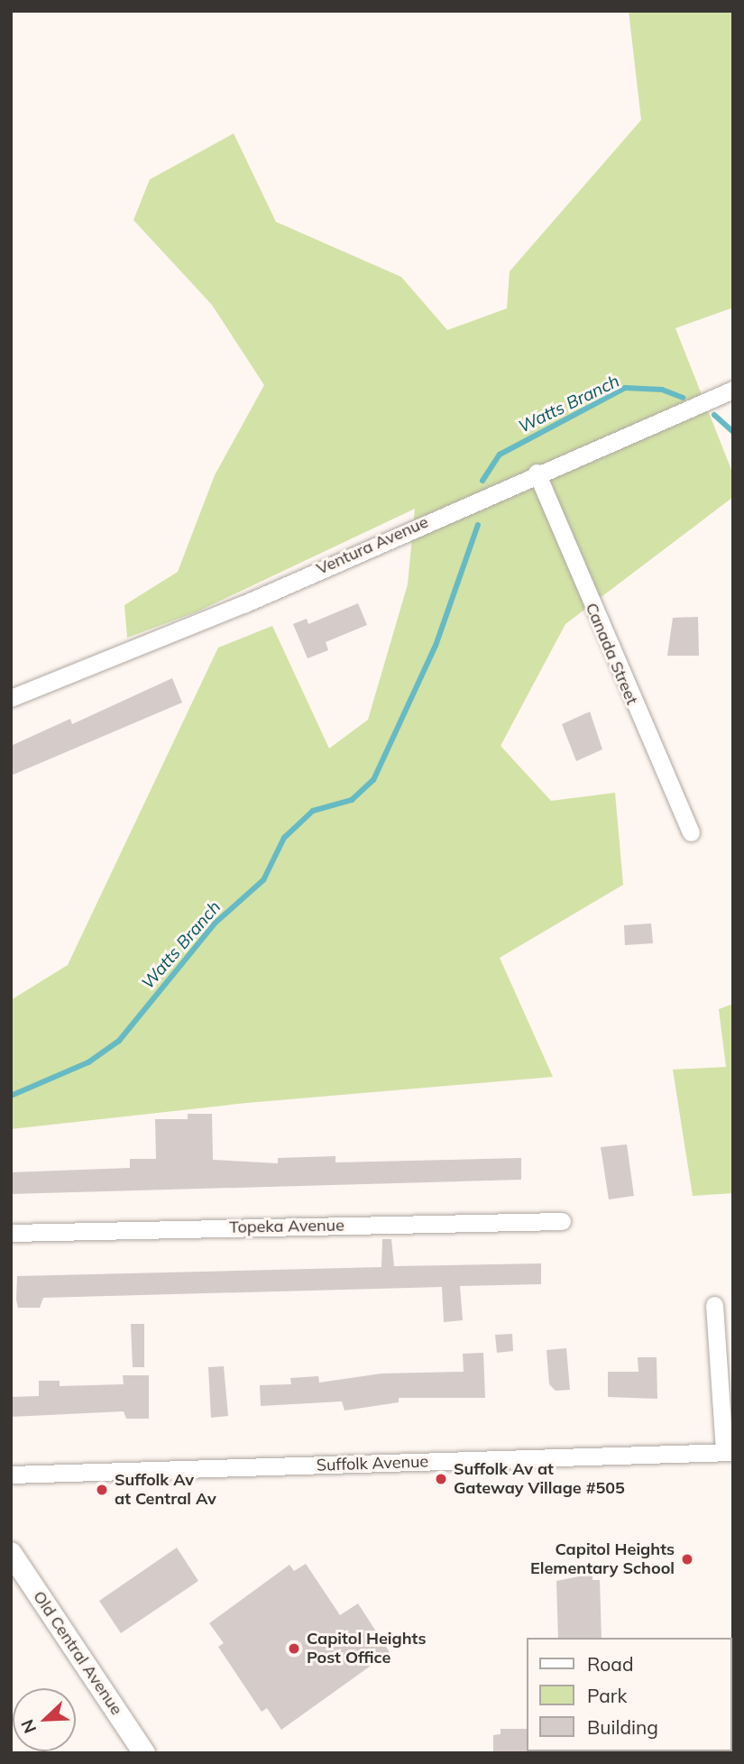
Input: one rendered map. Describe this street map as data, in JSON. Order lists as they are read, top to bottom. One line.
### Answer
{"streets":{"main road":["Old Central Avenue"],"street":["Ventura Avenue","Canada Street","Topeka Avenue","Suffolk Avenue"]},"crossings":[["Ventura Avenue","Canada Street"]],"water":["Watts Branch"],"places":["Suffolk Av at Gateway Village #505","Suffolk Av at Central Av","Capitol Heights Elementary School","Capitol Heights Post Office"],"legend":["Road","Park","Building"],"north":"bottom left"}
